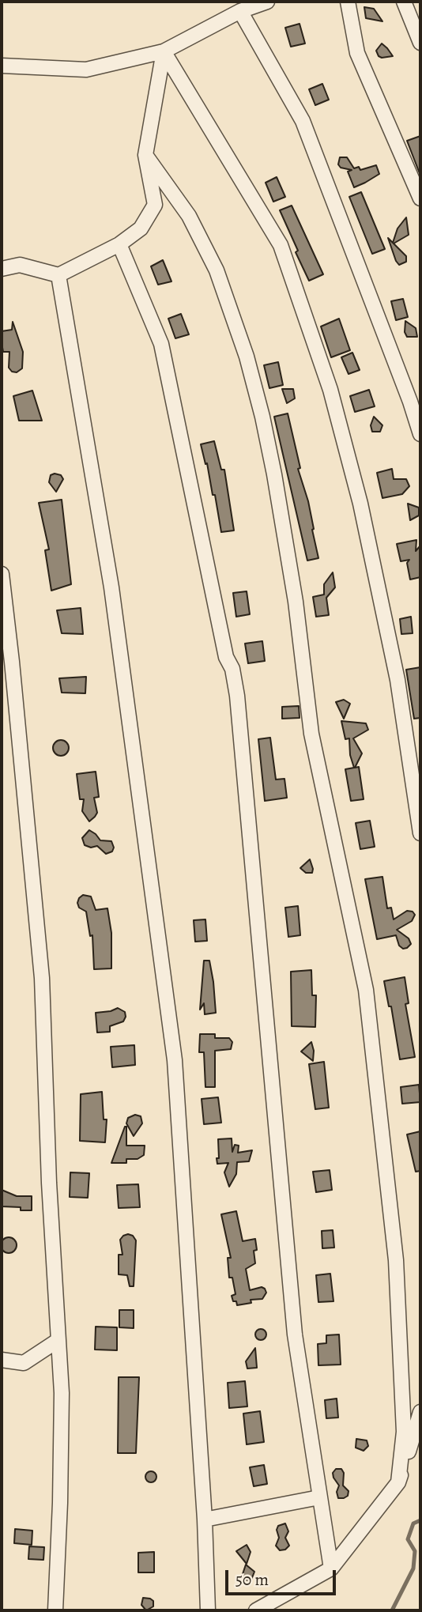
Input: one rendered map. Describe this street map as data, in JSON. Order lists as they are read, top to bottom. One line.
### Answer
{"scale_bar":"50 m"}
